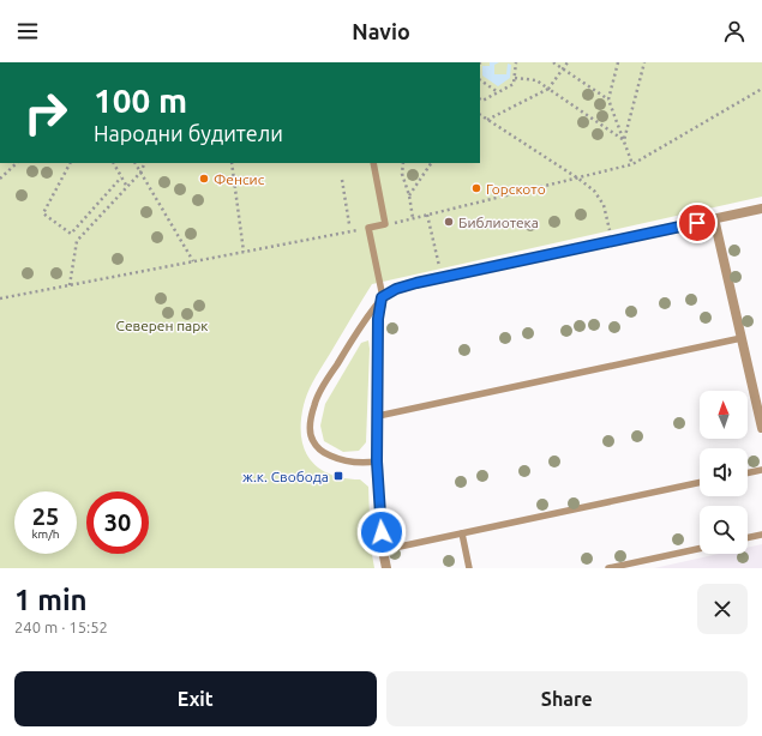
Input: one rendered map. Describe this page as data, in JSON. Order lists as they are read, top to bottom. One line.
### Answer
{"parks":["Северен парк"],"places":{"other":["Фенсис","Горското","Библиотека"],"transit":["ж.к. Свобода"]},"north":"top","page":{"header":"Navio","turn":["100 m","Народни будители"],"speed":"25 km/h","limit":"30","heading":["1 min","240 m · 15:52"],"buttons":["Exit","Share"]}}
